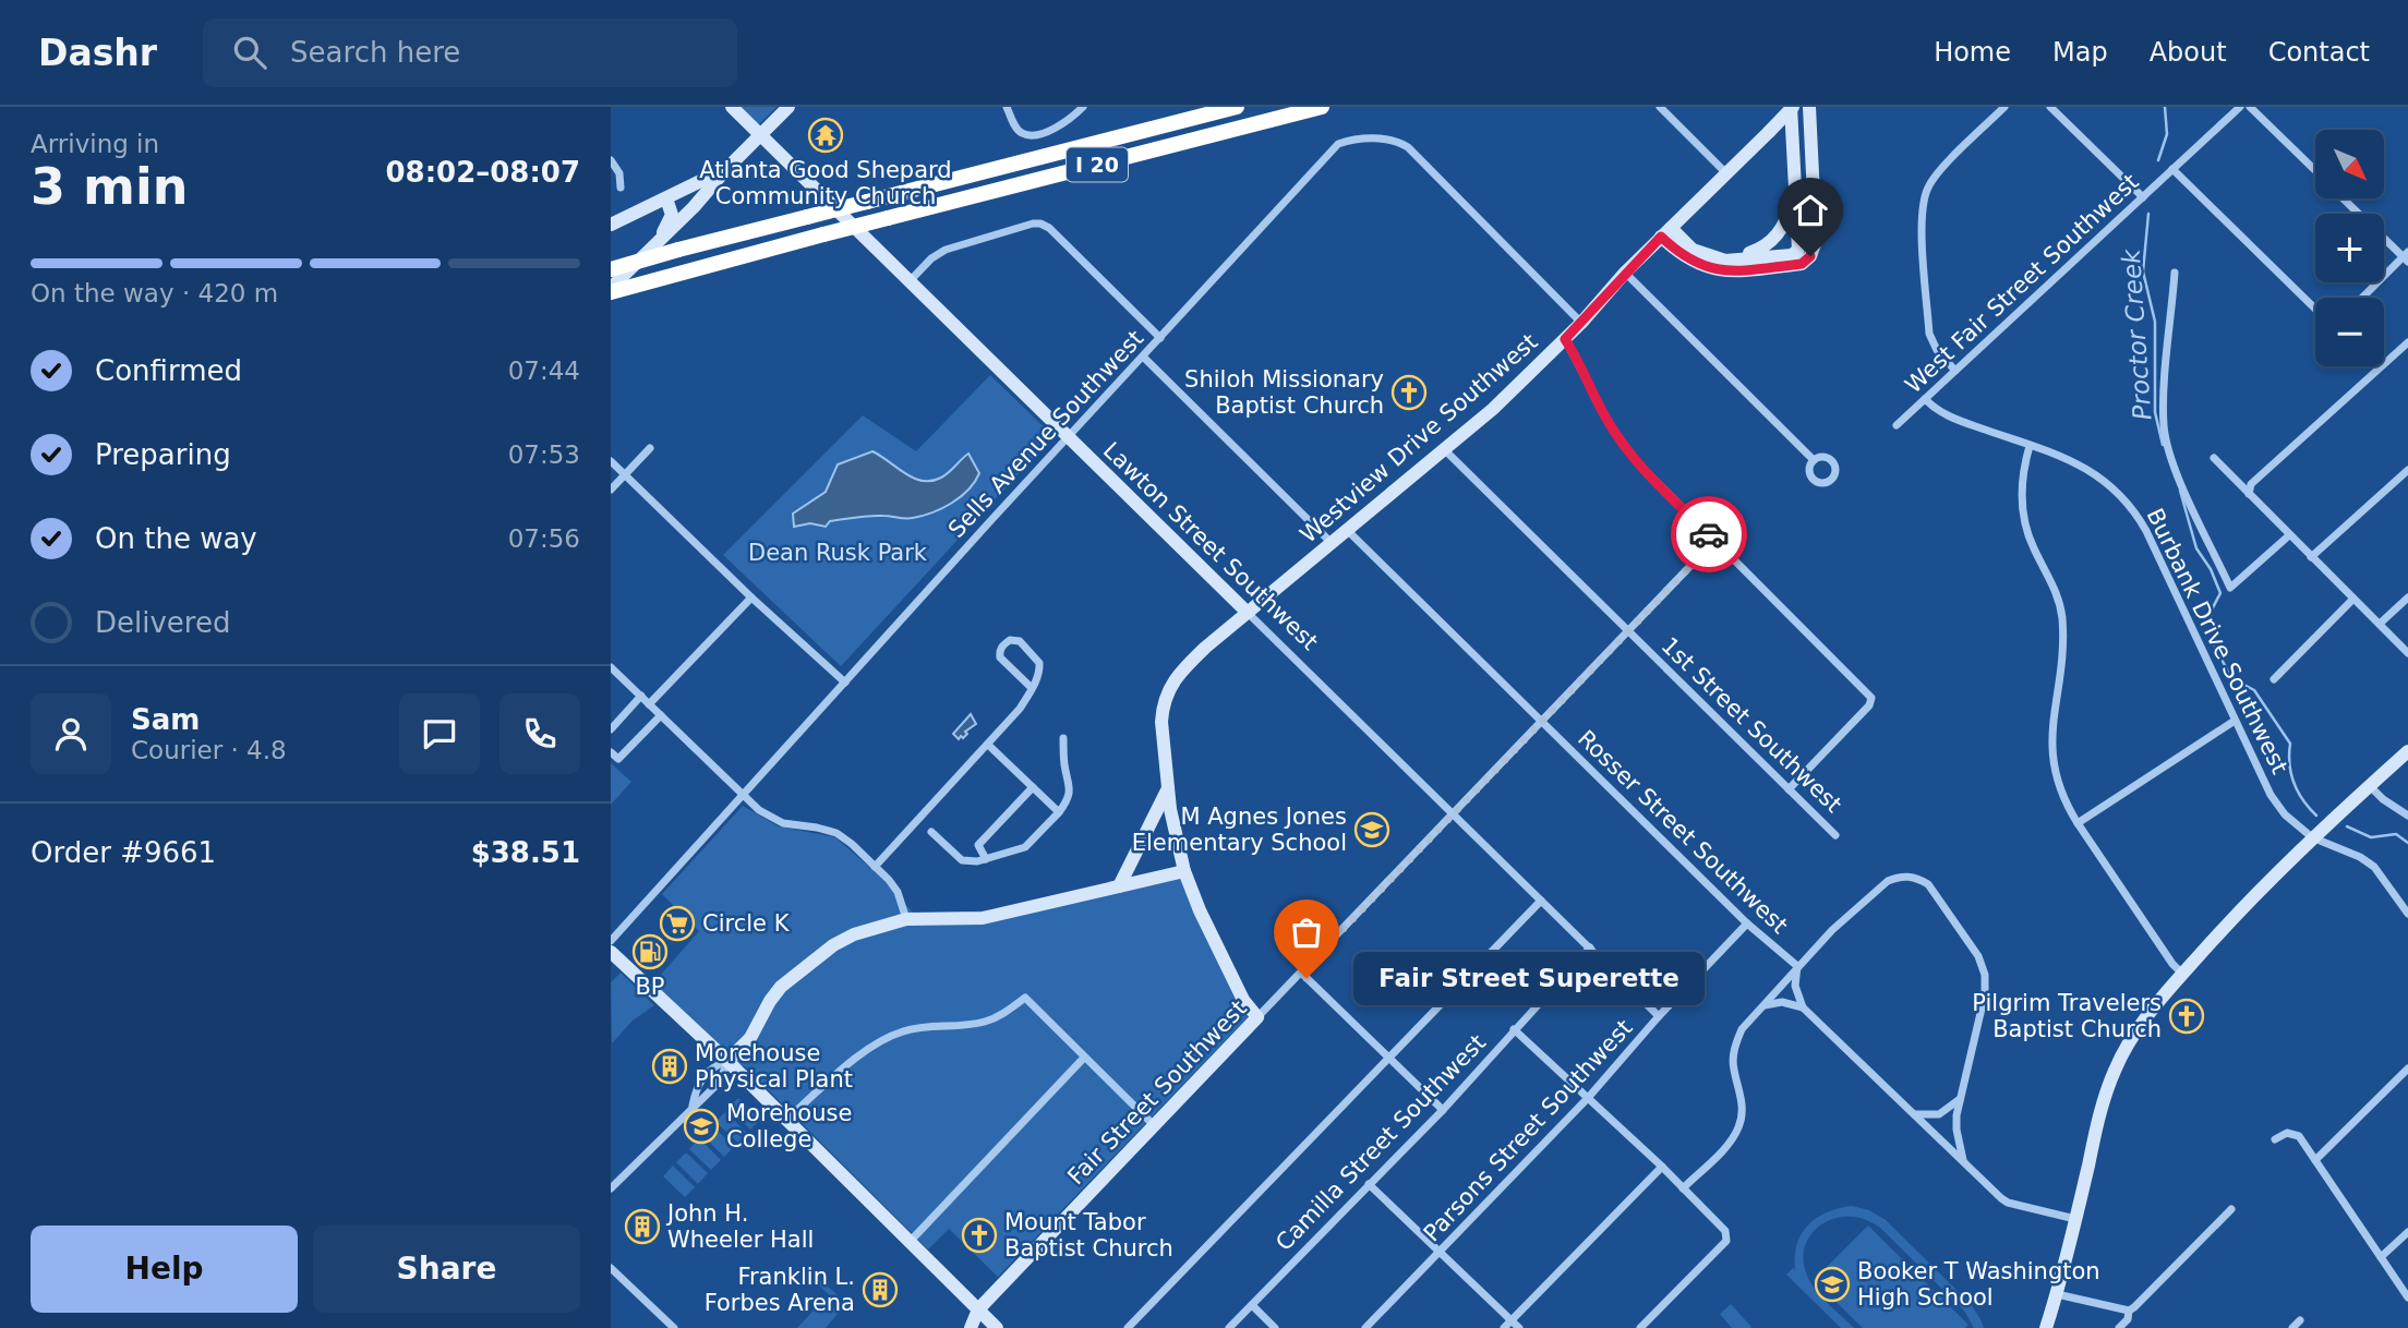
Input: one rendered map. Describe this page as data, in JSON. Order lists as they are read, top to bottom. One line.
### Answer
{"streets":{"highway":["I 20"],"street":["West Fair Street Southwest","Sells Avenue Southwest","Westview Drive Southwest","Lawton Street Southwest","Burbank Drive Southwest","1st Street Southwest","Rosser Street Southwest","Fair Street Southwest","Parsons Street Southwest","Camilla Street Southwest"]},"crossings":[["West Fair Street Southwest","Burbank Drive Southwest"],["Sells Avenue Southwest","Westview Drive Southwest"],["Sells Avenue Southwest","Lawton Street Southwest"],["Westview Drive Southwest","Lawton Street Southwest"],["Westview Drive Southwest","1st Street Southwest"],["Westview Drive Southwest","Rosser Street Southwest"],["Westview Drive Southwest","Fair Street Southwest"],["Lawton Street Southwest","Fair Street Southwest"],["Lawton Street Southwest","Parsons Street Southwest"],["Lawton Street Southwest","Camilla Street Southwest"],["1st Street Southwest","Fair Street Southwest"],["Rosser Street Southwest","Fair Street Southwest"],["Rosser Street Southwest","Parsons Street Southwest"]],"water":["Proctor Creek"],"parks":["Dean Rusk Park"],"places":{"temple":["Atlanta Good Shepard Community Church"],"church":["Shiloh Missionary Baptist Church","Pilgrim Travelers Baptist Church","Mount Tabor Baptist Church"],"school or university":["M Agnes Jones Elementary School","Morehouse College","Booker T Washington High School"],"supermarket":["Circle K"],"fuel station":["BP"],"other":["Fair Street Superette"],"building":["Morehouse Physical Plant","John H. Wheeler Hall","Franklin L. Forbes Arena"]},"north":"bottom right","page":{"header":"Dashr","search":"Search here","nav":["Home","Map","About","Contact"],"heading":["3 min","Arriving in","08:02–08:07"],"panel":["Sam","Courier · 4.8","Order #9661","$38.51"],"map_buttons":["+","−"],"bar":"On the way · 420 m","list":[["Confirmed","07:44"],["Preparing","07:53"],["On the way","07:56"],"Delivered"],"bubble":"Fair Street Superette","buttons":["Help","Share"]}}
